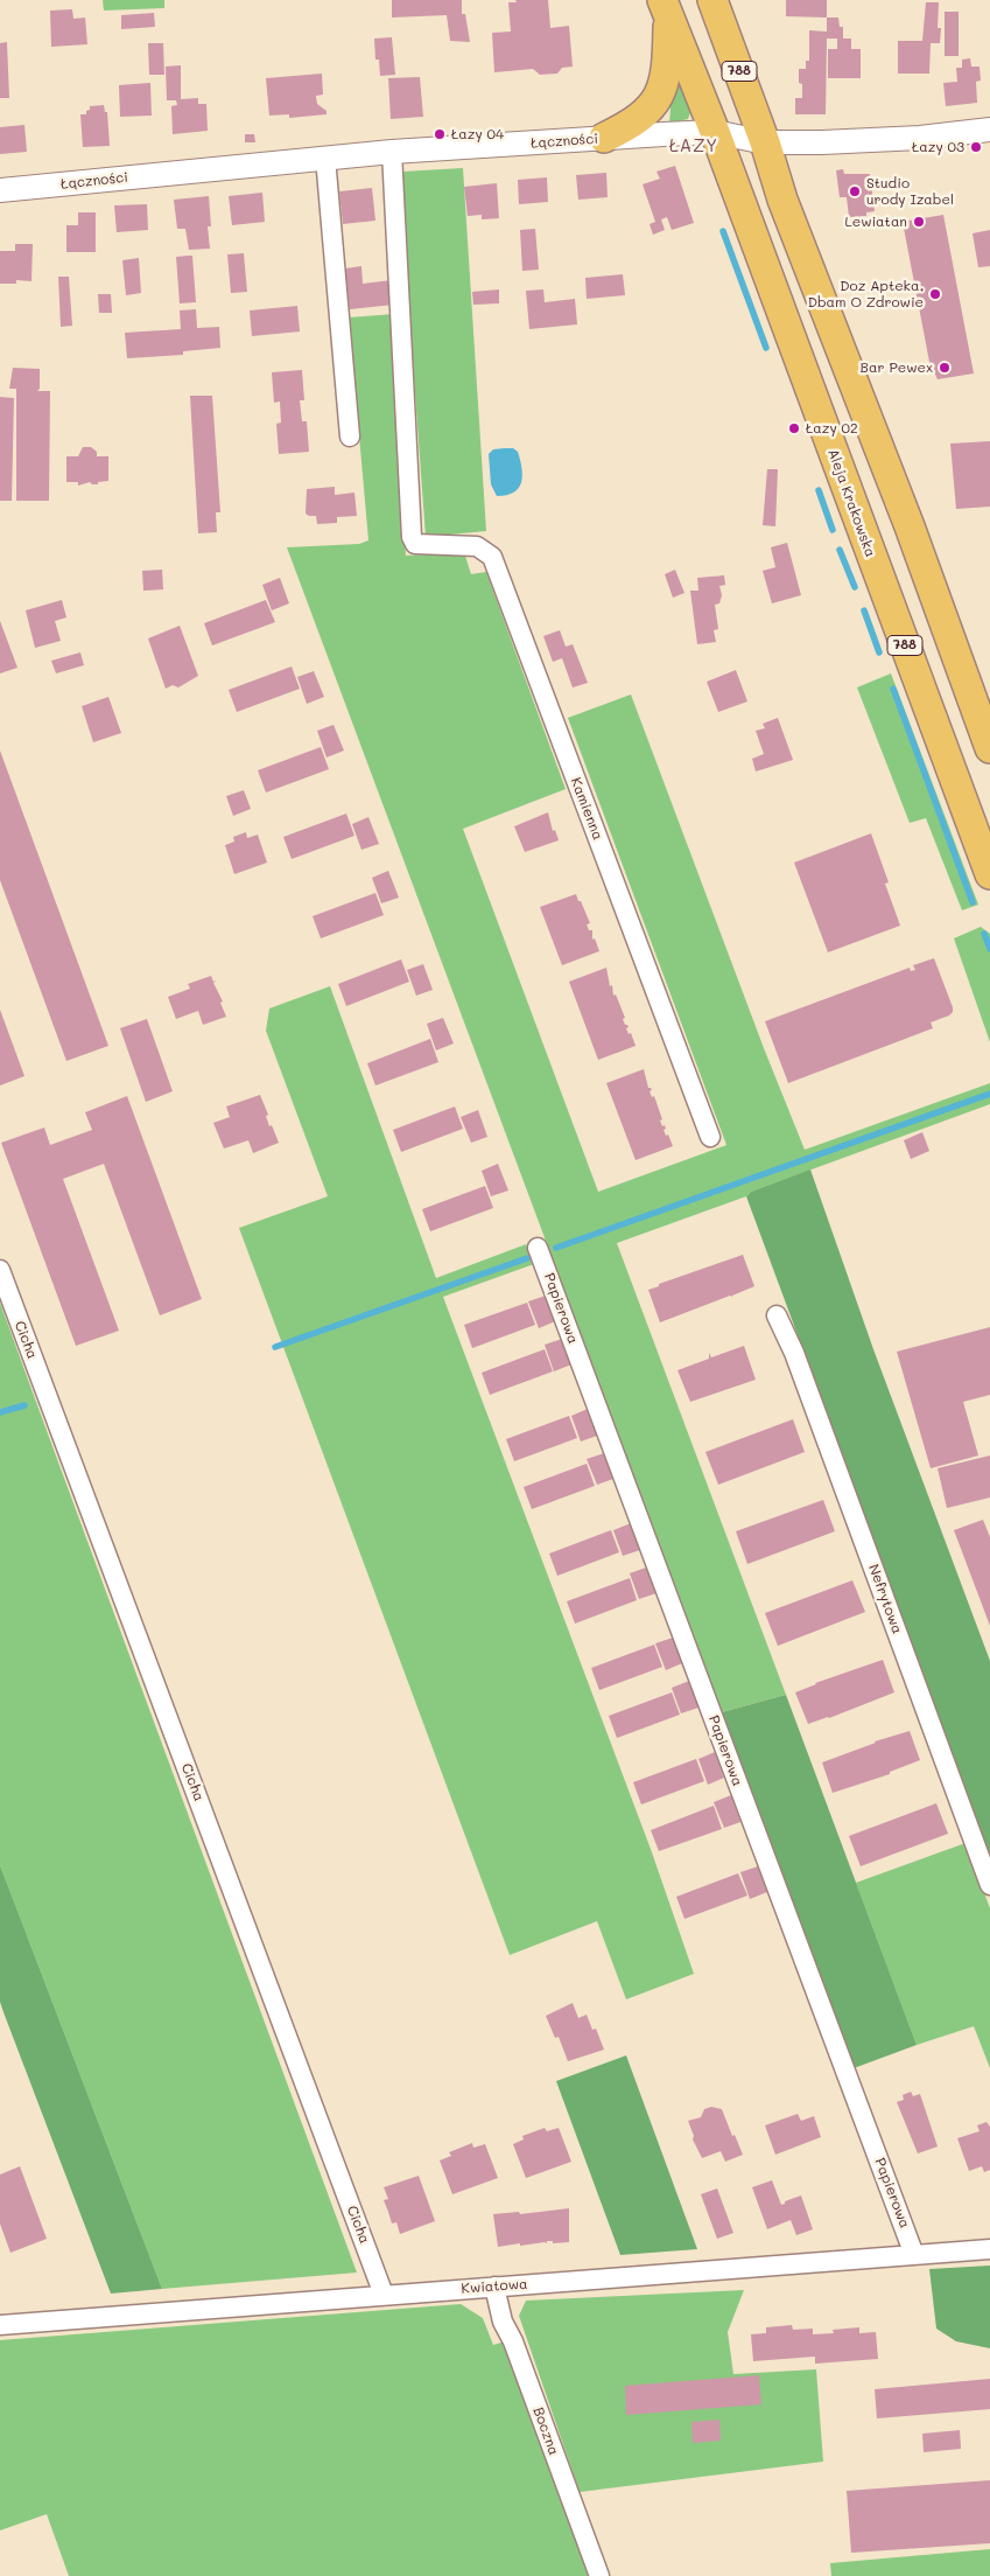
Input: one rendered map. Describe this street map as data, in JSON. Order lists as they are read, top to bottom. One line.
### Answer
{"streets":{"main road":["788","Aleja Krakowska"],"street":["Łączności","Kamienna","Papierowa","Cicha","Nefrytowa","Kwiatowa","Boczna"]},"crossings":[["788","Łączności"],["Łączności","Aleja Krakowska"],["Łączności","Kamienna"],["Papierowa","Kwiatowa"],["Cicha","Kwiatowa"],["Kwiatowa","Boczna"]],"districts":["ŁAZY"],"places":["Łazy 04","Łazy 03","Studio urody Izabel","Lewiatan","Doz Apteka. Dbam O Zdrowie","Bar Pewex","Łazy 02"]}
